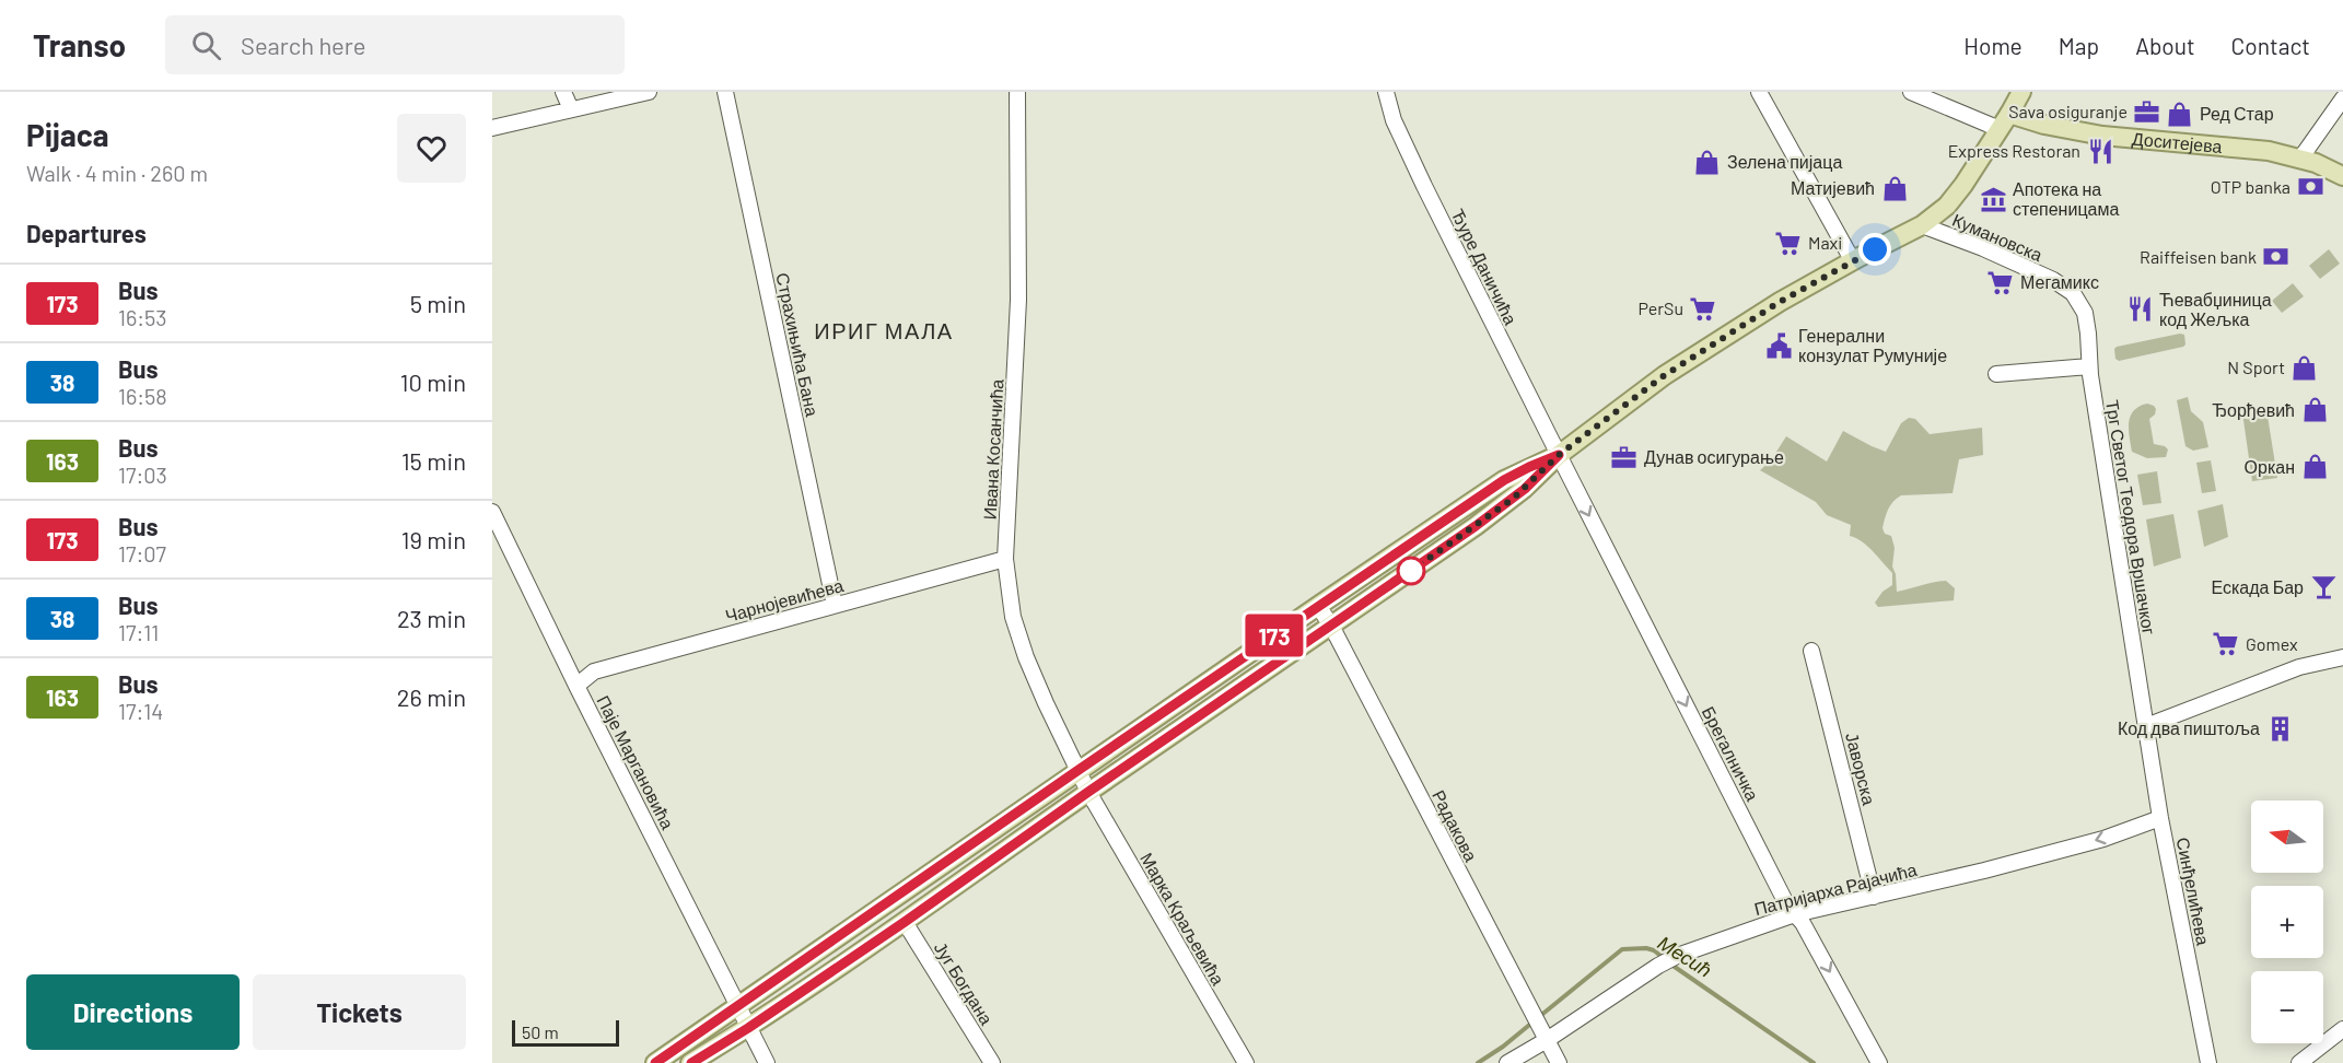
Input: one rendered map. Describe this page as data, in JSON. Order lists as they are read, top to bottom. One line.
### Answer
{"streets":{"main road":["Доситејева"],"street":["Кумановска","Ђуре Даничића","Страхињића Бана","Ивана Косанчића","Трг Светог Теодора Вршачког","Чарнојевићева","Брегалничка","Паје Маргановића","Јаворска","Радакова","Патријарха Рајачића","Синђелићева","Марка Краљевића","Југ Богдана"]},"crossings":[["Кумановска","Трг Светог Теодора Вршачког"],["Ђуре Даничића","Брегалничка"],["Страхињића Бана","Чарнојевићева"],["Ивана Косанчића","Чарнојевићева"],["Ивана Косанчића","Марка Краљевића"],["Трг Светог Теодора Вршачког","Синђелићева"],["Чарнојевићева","Паје Маргановића"],["Брегалничка","Патријарха Рајачића"],["Јаворска","Патријарха Рајачића"],["Радакова","Патријарха Рајачића"],["Патријарха Рајачића","Синђелићева"]],"one_way":["Брегалничка","Патријарха Рајачића"],"districts":["ИРИГ МАЛА"],"water":["Месић"],"places":{"office":["Sava osiguranje","Дунав осигурање"],"shop":["Ред Стар","Зелена пијаца","Матијевић","N Sport","Ђорђевић","Оркан"],"restaurant":["Express Restoran","Ћевабџиница код Жељка"],"bank":["OTP banka","Raiffeisen bank"],"museum":["Апотека на степеницама"],"supermarket":["Maxi","Мегамикс","PerSu","Gomex"],"public building":["Генерални конзулат Румуније"],"bar":["Ескада Бар"],"building":["Код два пиштоља"]},"lines":["bus line 173"],"scale_bar":"50 m","north":"left","page":{"header":"Transo","search":"Search here","nav":["Home","Map","About","Contact"],"heading":[["Pijaca","Walk · 4 min · 260 m"],"Departures"],"on_map":"173","list":[{"mark":"173","name":"Bus","note":"16:53","value":"5 min"},{"mark":"38","name":"Bus","note":"16:58","value":"10 min"},{"mark":"163","name":"Bus","note":"17:03","value":"15 min"},{"mark":"173","name":"Bus","note":"17:07","value":"19 min"},{"mark":"38","name":"Bus","note":"17:11","value":"23 min"},{"mark":"163","name":"Bus","note":"17:14","value":"26 min"}],"map_buttons":["+","−"],"buttons":["Directions","Tickets"],"scale":"50 m"}}
